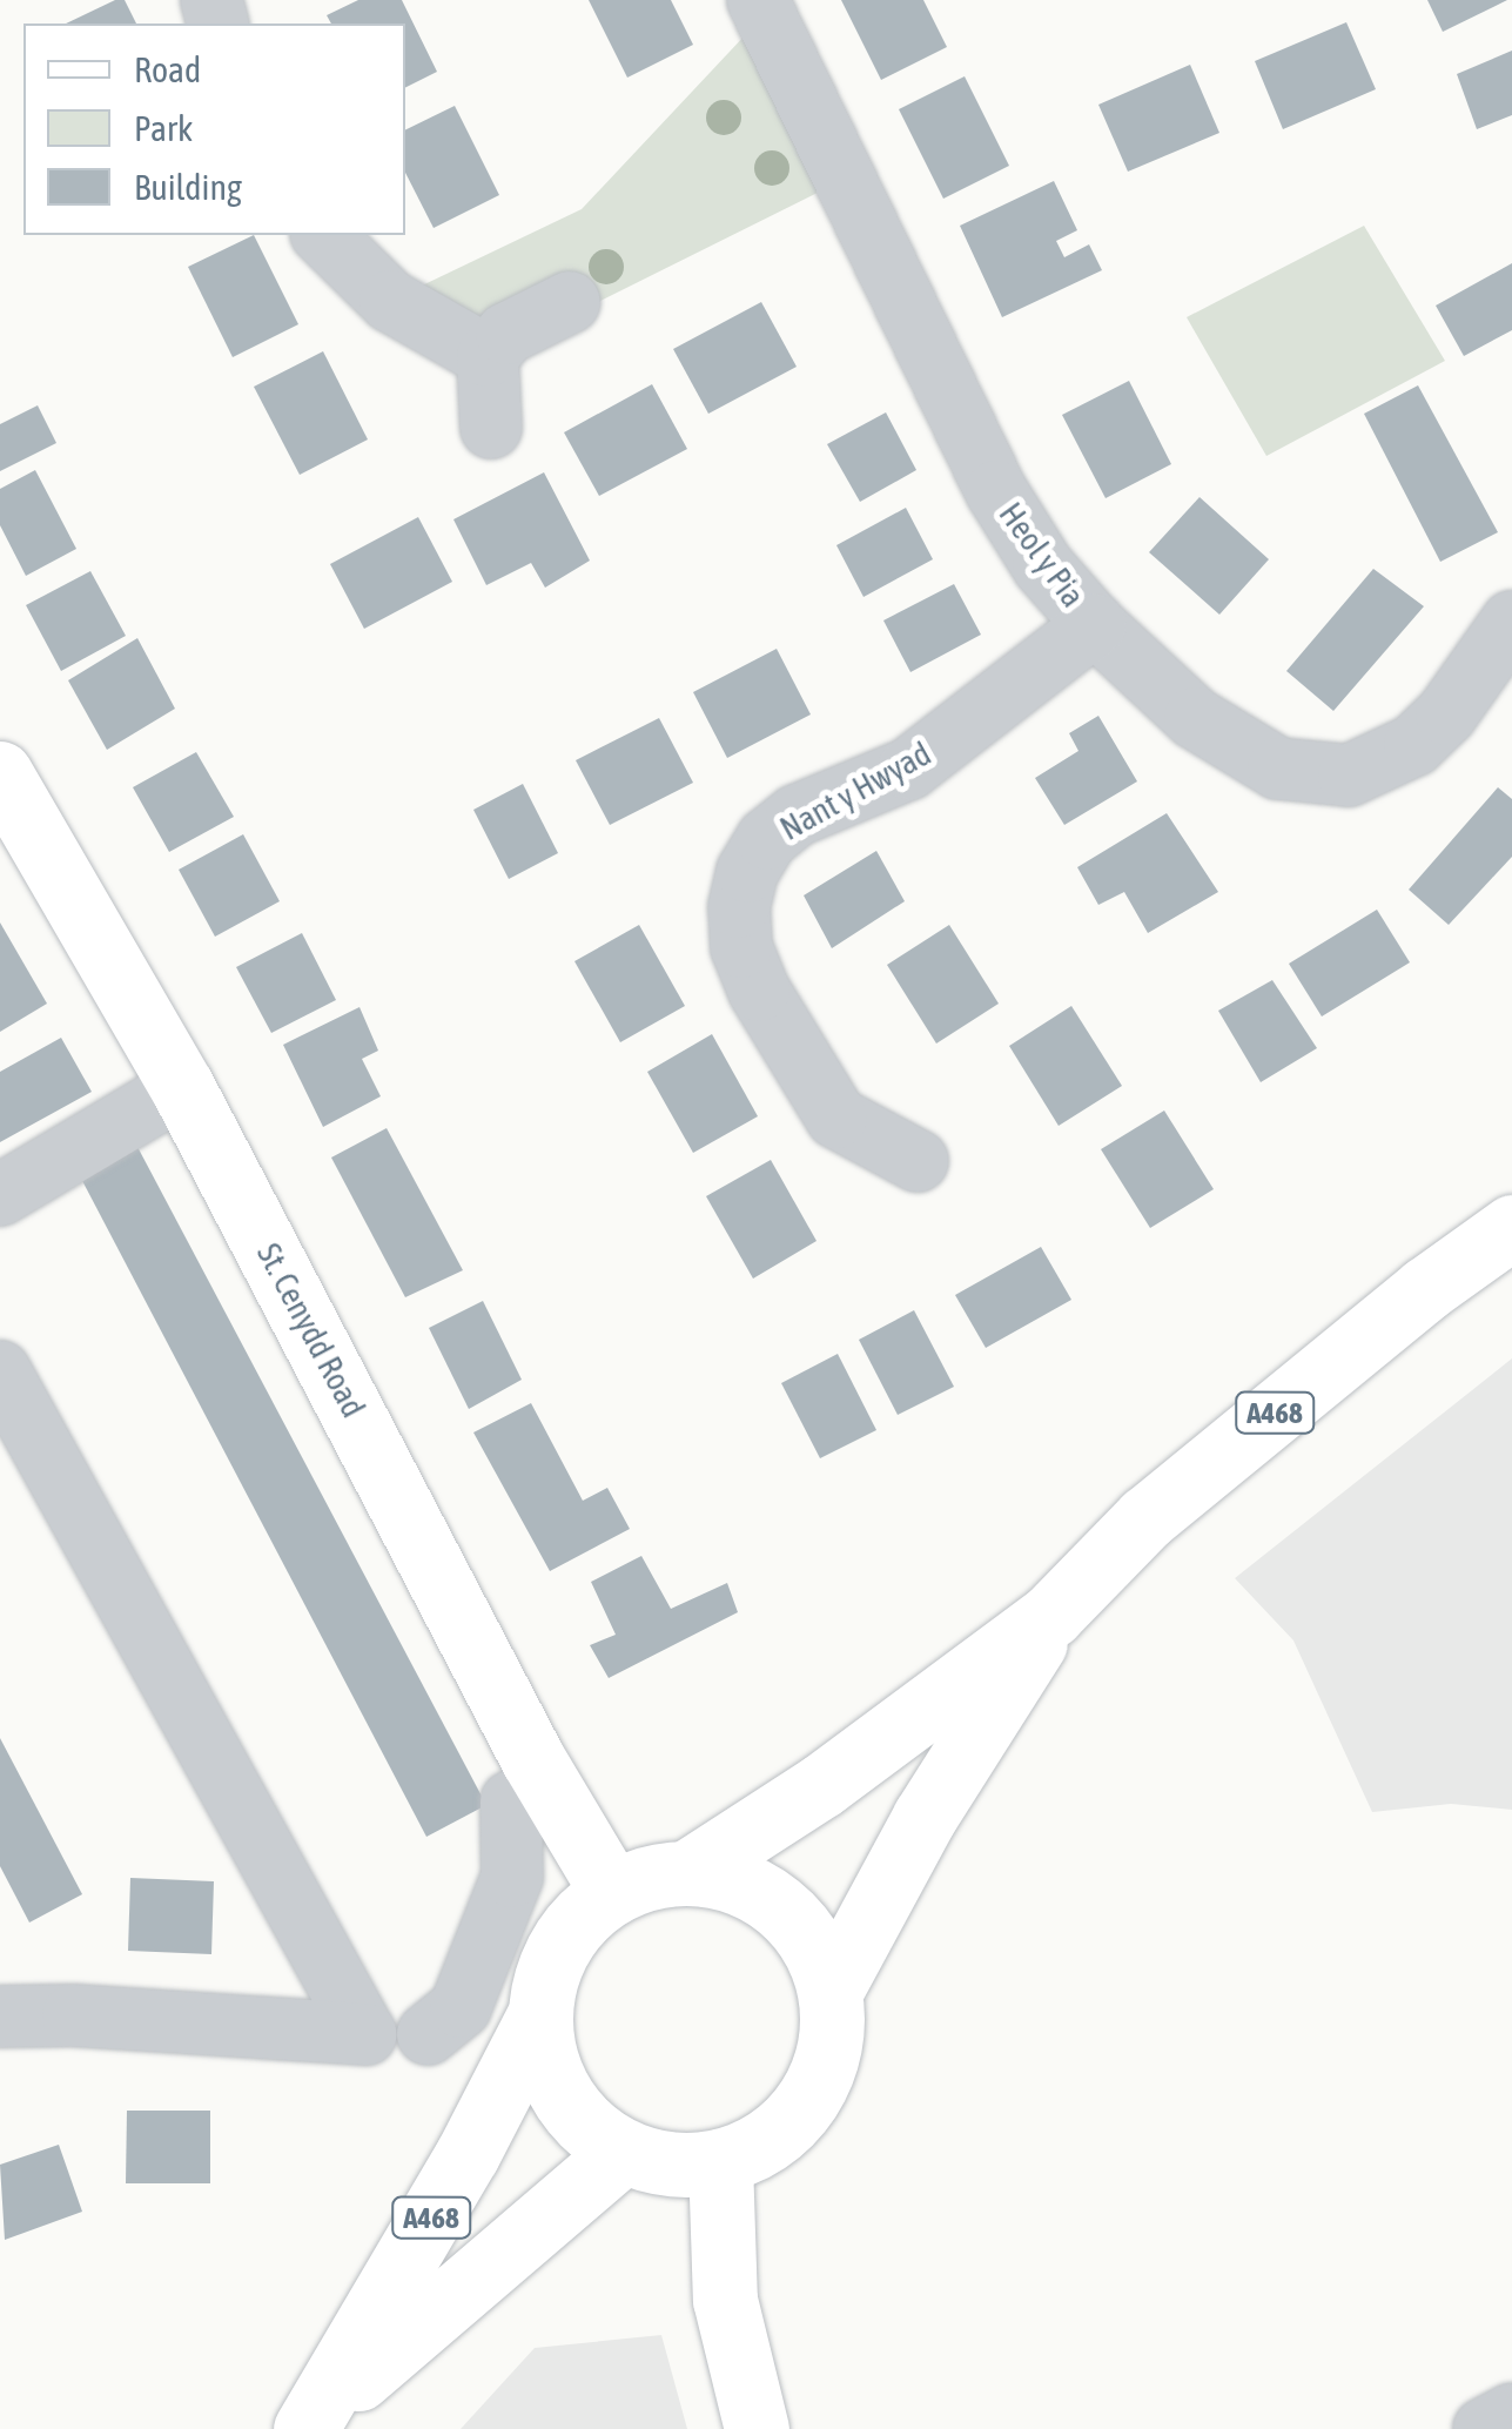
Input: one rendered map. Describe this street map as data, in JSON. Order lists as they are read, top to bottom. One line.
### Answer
{"streets":{"main road":["St. Cenydd Road","A468"],"street":["Heol y Pia","Nant y Hwyad"]},"crossings":[["Heol y Pia","Nant y Hwyad"],["St. Cenydd Road","A468"]],"legend":["Road","Park","Building"]}
